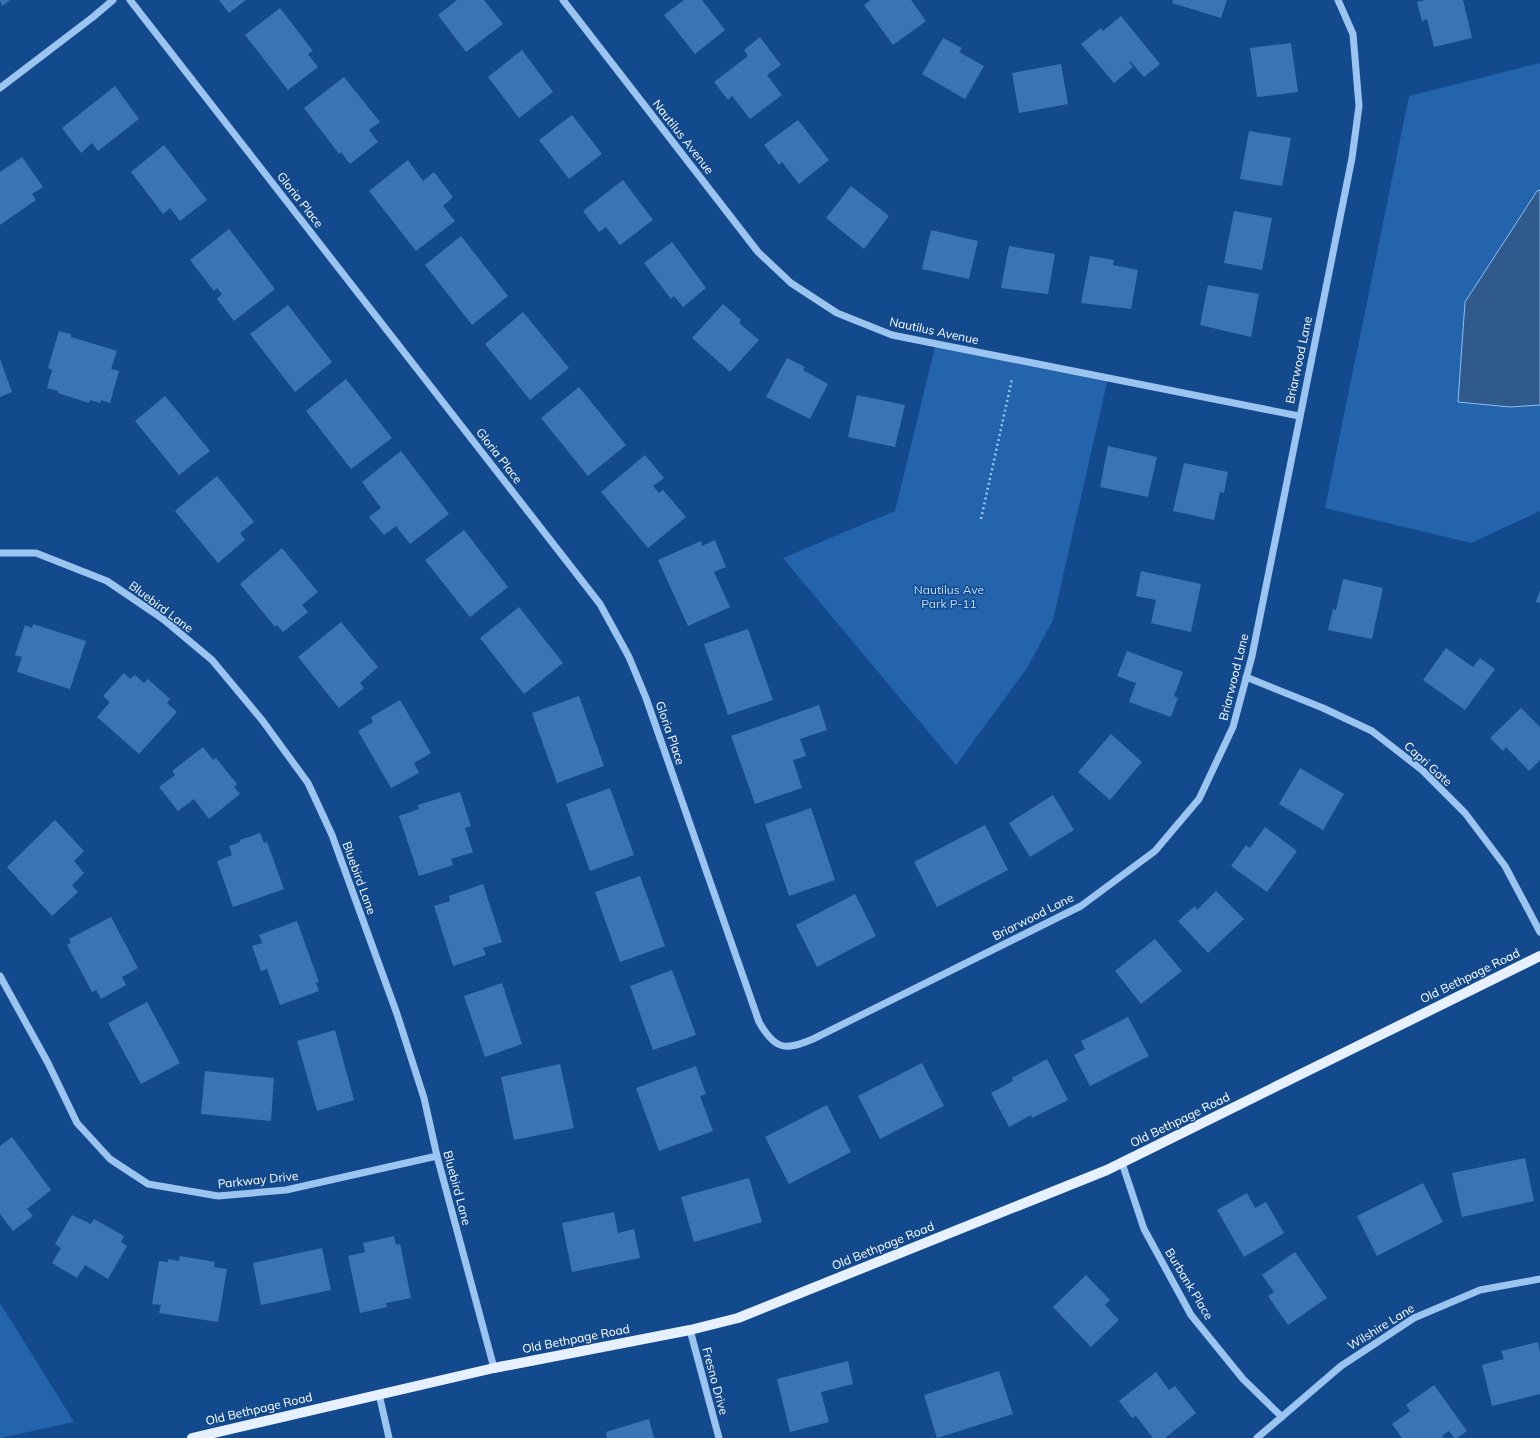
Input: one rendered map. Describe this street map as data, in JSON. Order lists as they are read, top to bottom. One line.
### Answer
{"streets":{"main road":["Old Bethpage Road"],"street":["Nautilus Avenue","Gloria Place","Briarwood Lane","Bluebird Lane","Capri Gate","Parkway Drive","Burbank Place","Wilshire Lane","Fresno Drive"]},"crossings":[["Nautilus Avenue","Briarwood Lane"],["Gloria Place","Briarwood Lane"],["Briarwood Lane","Capri Gate"],["Bluebird Lane","Old Bethpage Road"],["Bluebird Lane","Parkway Drive"],["Old Bethpage Road","Burbank Place"],["Old Bethpage Road","Fresno Drive"],["Burbank Place","Wilshire Lane"]],"parks":["Nautilus Ave Park P-11"]}
